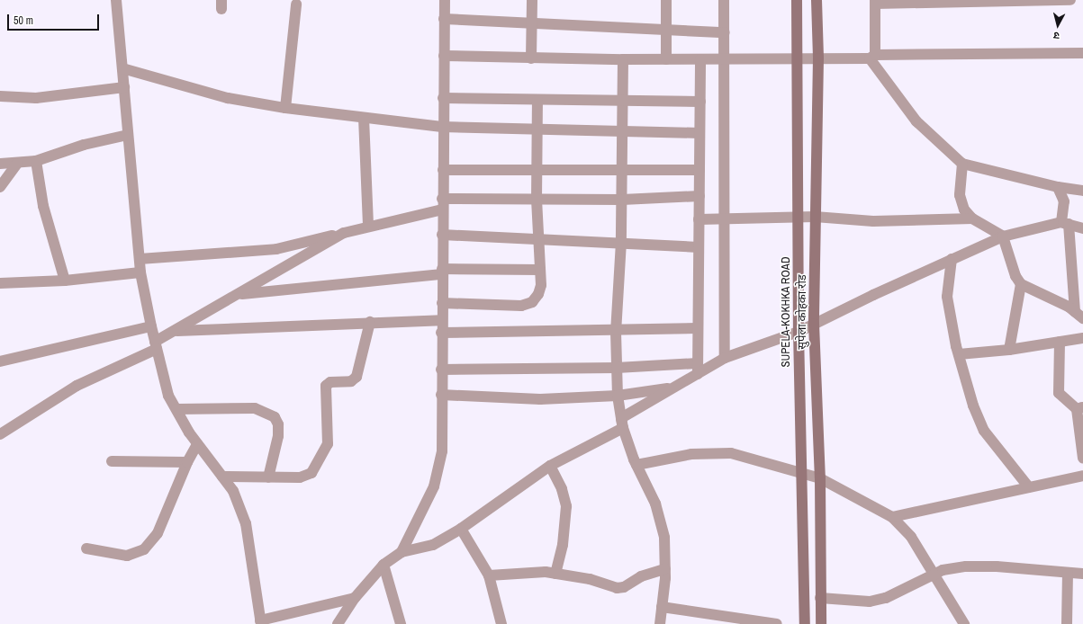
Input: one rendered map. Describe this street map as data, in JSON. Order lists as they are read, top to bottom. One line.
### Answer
{"streets":{"street":["SUPELA-KOKHKA ROAD","सुपेला कोहका रोड"]},"scale_bar":"50 m","north":"bottom"}
